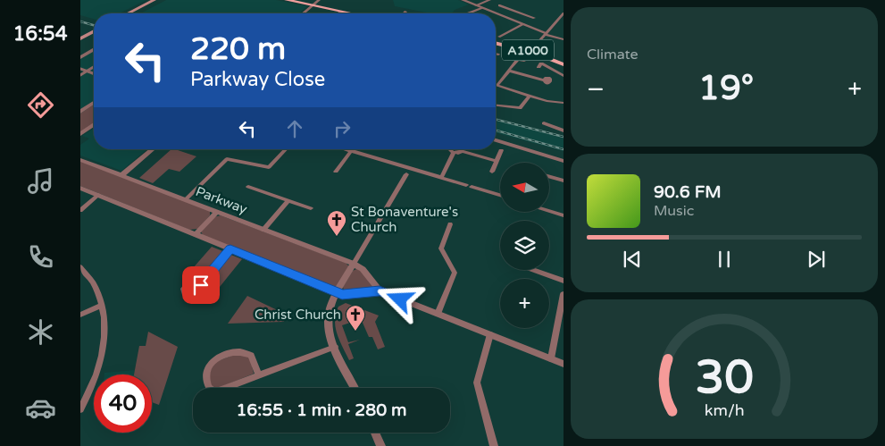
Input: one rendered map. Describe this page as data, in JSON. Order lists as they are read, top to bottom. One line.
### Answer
{"streets":{"main road":["A1000"],"street":["Parkway"]},"places":{"church":["St Bonaventure's Church","Christ Church"]},"north":"left","page":{"tabs":"16:54","tile":"Climate","turn":["220 m","Parkway Close"],"heat":["−","19°","+"],"map_buttons":"+","song":["90.6 FM","Music"],"limit":"40","trip":"16:55 · 1 min · 280 m","gauge":["30","km/h"]}}
